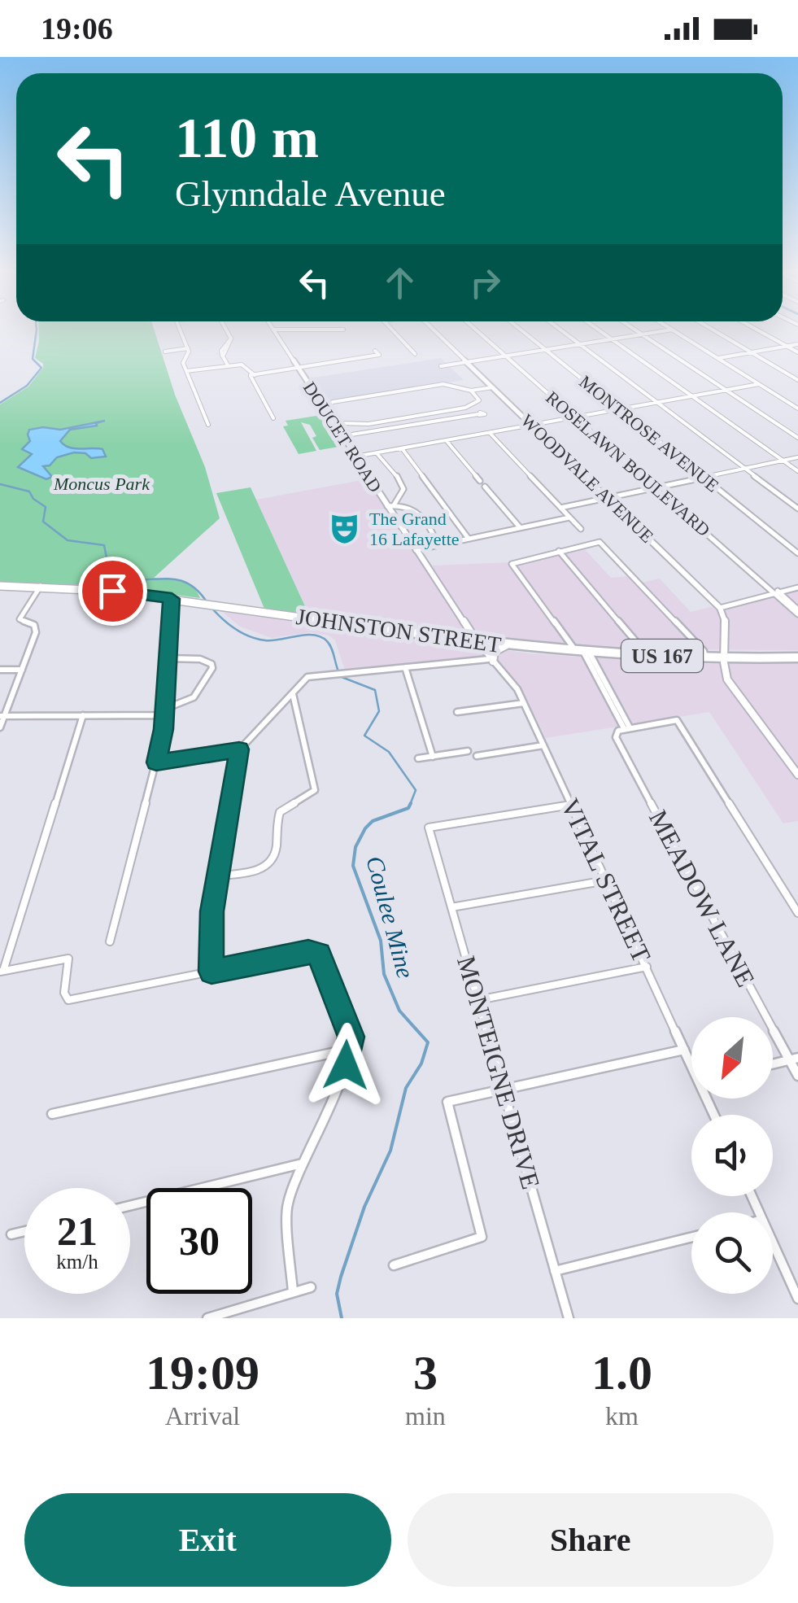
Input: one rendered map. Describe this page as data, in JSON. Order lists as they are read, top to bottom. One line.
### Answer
{"streets":{"main road":["JOHNSTON STREET","US 167"],"street":["MONTROSE AVENUE","DOUCET ROAD","ROSELAWN BOULEVARD","WOODVALE AVENUE","VITAL STREET","MEADOW LANE","MONTEIGNE DRIVE"]},"crossings":[["DOUCET ROAD","JOHNSTON STREET"],["DOUCET ROAD","VITAL STREET"],["JOHNSTON STREET","VITAL STREET"],["VITAL STREET","MONTEIGNE DRIVE"]],"water":["Coulee Mine"],"parks":["Moncus Park"],"places":{"theatre":["The Grand 16 Lafayette"]},"north":"bottom left","page":{"status":"19:06","turn":["110 m","Glynndale Avenue"],"speed":"21 km/h","limit":"30","eta":["19:09","Arrival","3","min","1.0","km"],"buttons":["Exit","Share"]}}
